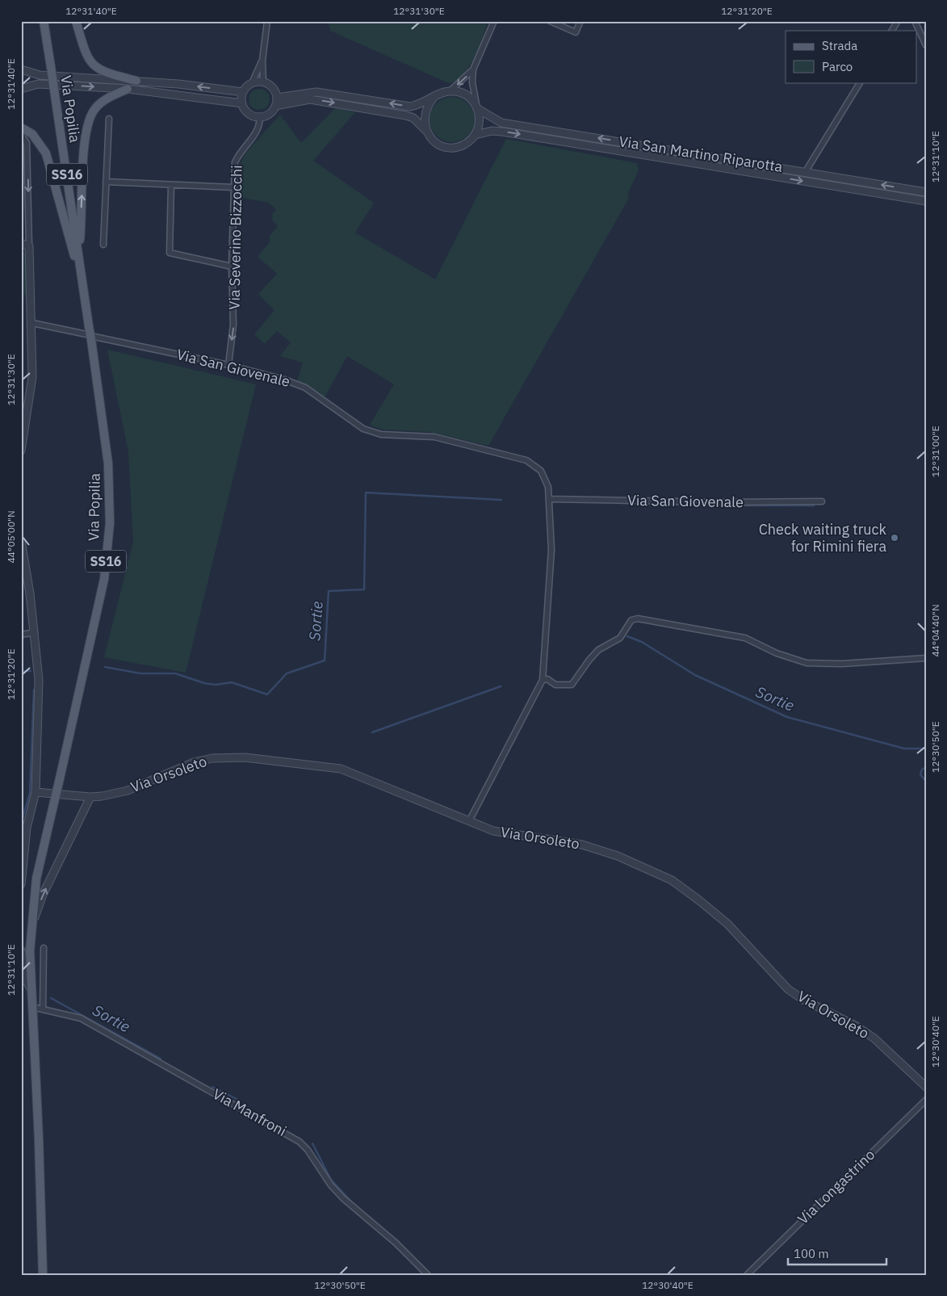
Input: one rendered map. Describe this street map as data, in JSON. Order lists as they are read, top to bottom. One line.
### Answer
{"streets":{"main road":["Via Popilia","SS16"],"street":["Via San Martino Riparotta","Via Severino Bizzocchi","Via San Giovenale","Via Orsoleto","Via Manfroni","Via Longastrino"]},"crossings":[["Via Popilia","Via San Giovenale"],["Via Popilia","Via Manfroni"],["Via Severino Bizzocchi","Via San Giovenale"],["Via San Giovenale","Via Orsoleto"]],"one_way":["Via Severino Bizzocchi"],"water":["Sortie"],"places":["Check waiting truck for Rimini fiera"],"legend":["Strada","Parco"],"scale_bar":"100 m","coordinates":["12°31'40\"E","12°31'30\"E","12°31'20\"E","12°31'10\"E","12°31'00\"E","44°05'00\"N","44°04'40\"N","12°30'50\"E","12°30'40\"E"]}
